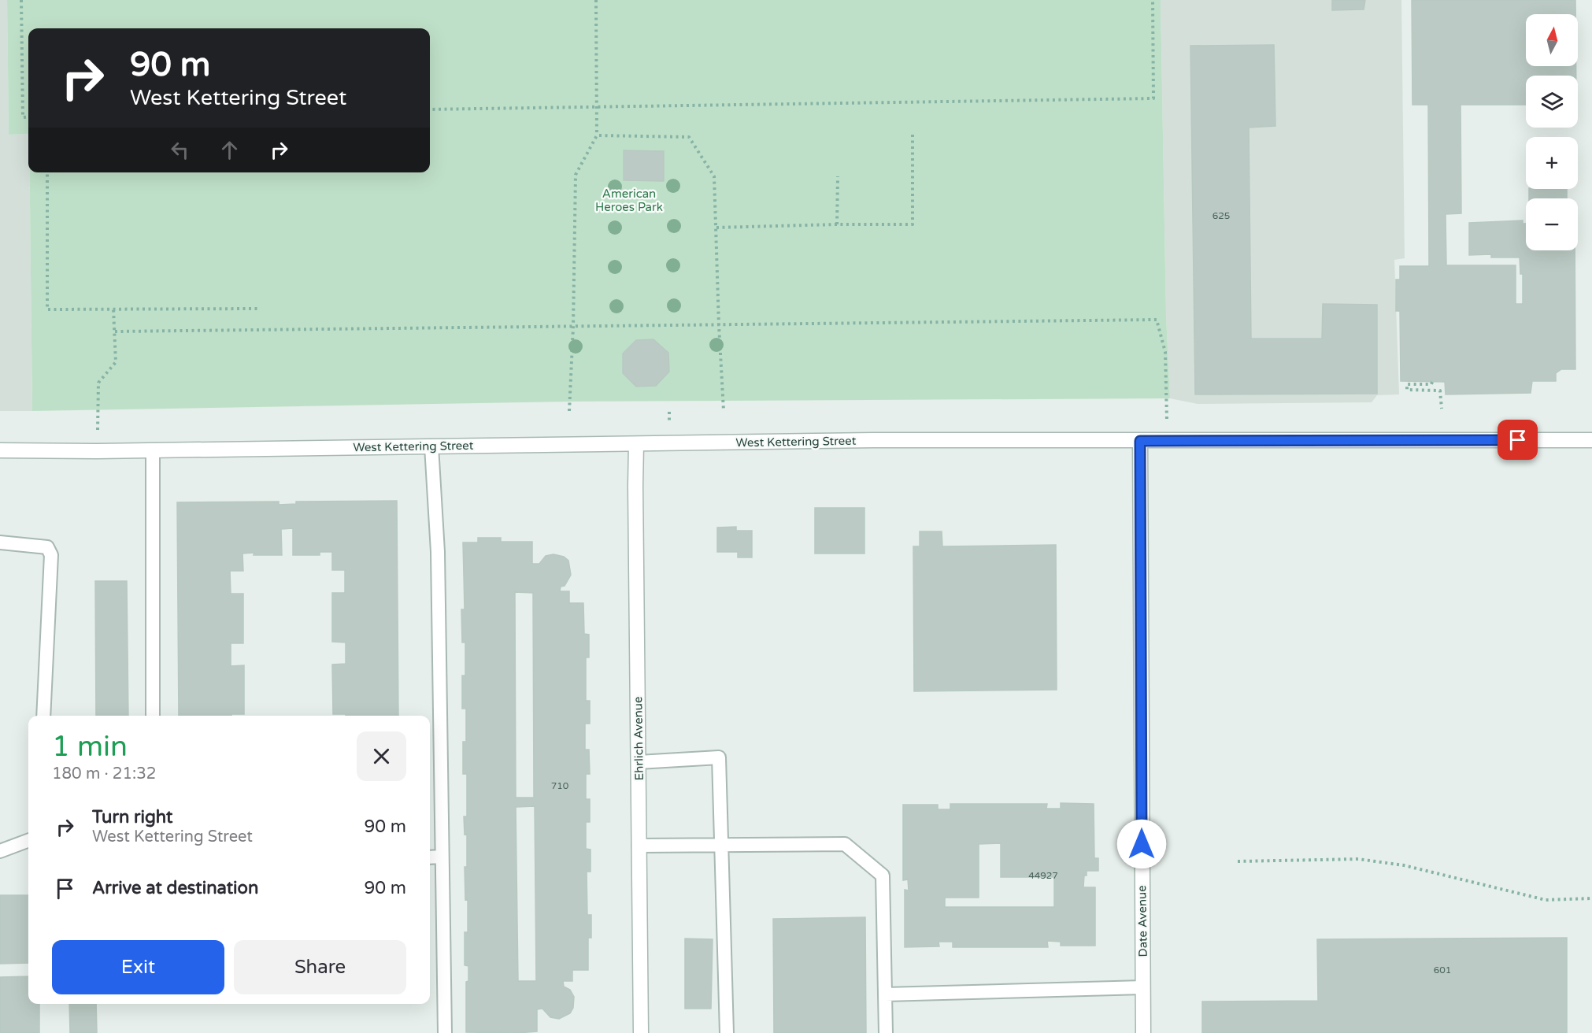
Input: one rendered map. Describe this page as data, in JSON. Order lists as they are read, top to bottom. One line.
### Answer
{"streets":{"street":["West Kettering Street","Ehrlich Avenue","Date Avenue"]},"crossings":[["West Kettering Street","Ehrlich Avenue"],["West Kettering Street","Date Avenue"]],"parks":["American Heroes Park"],"house_numbers":["625","710","44927","601"],"north":"top","page":{"map_buttons":["+","−"],"turn":["90 m","West Kettering Street"],"heading":["1 min","180 m · 21:32"],"list":[{"name":"Turn right","note":"West Kettering Street","value":"90 m"},{"name":"Arrive at destination","value":"90 m"}],"buttons":["Exit","Share"]}}
